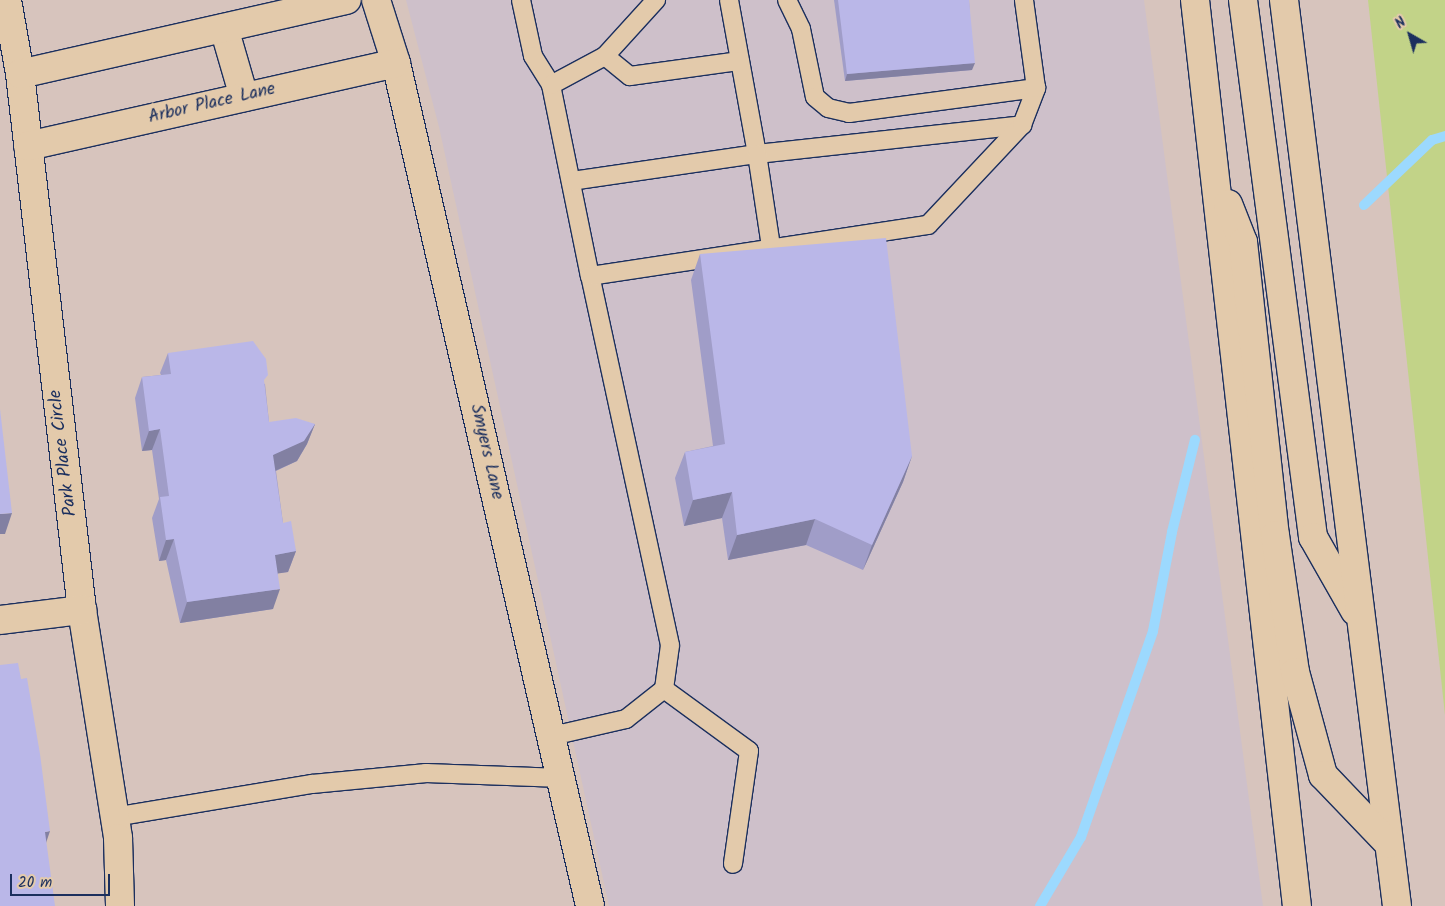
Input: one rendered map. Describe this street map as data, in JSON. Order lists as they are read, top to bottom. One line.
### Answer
{"streets":{"main road":["Arbor Place Lane","Smyers Lane","Park Place Circle"]},"crossings":[["Arbor Place Lane","Smyers Lane"],["Arbor Place Lane","Park Place Circle"]],"scale_bar":"20 m","north":"top left"}
